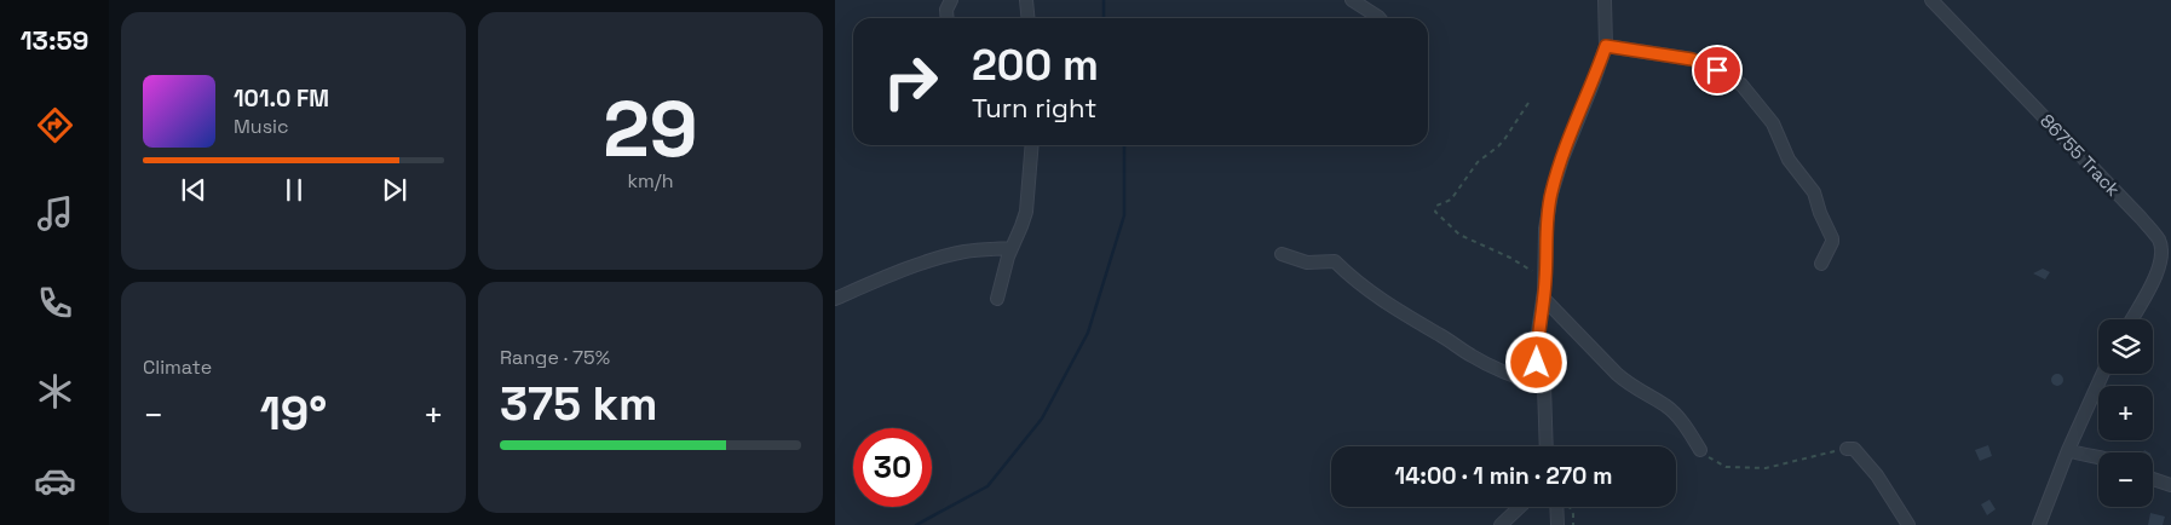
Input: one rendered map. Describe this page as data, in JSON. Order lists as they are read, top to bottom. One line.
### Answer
{"streets":{"street":["86755 Track"]},"page":{"tabs":"13:59","tile":[["29","km/h"],"Climate",["Range · 75%","375 km"]],"turn":["200 m","Turn right"],"song":["101.0 FM","Music"],"map_buttons":["+","−"],"heat":["−","19°","+"],"limit":"30","trip":"14:00 · 1 min · 270 m"}}
